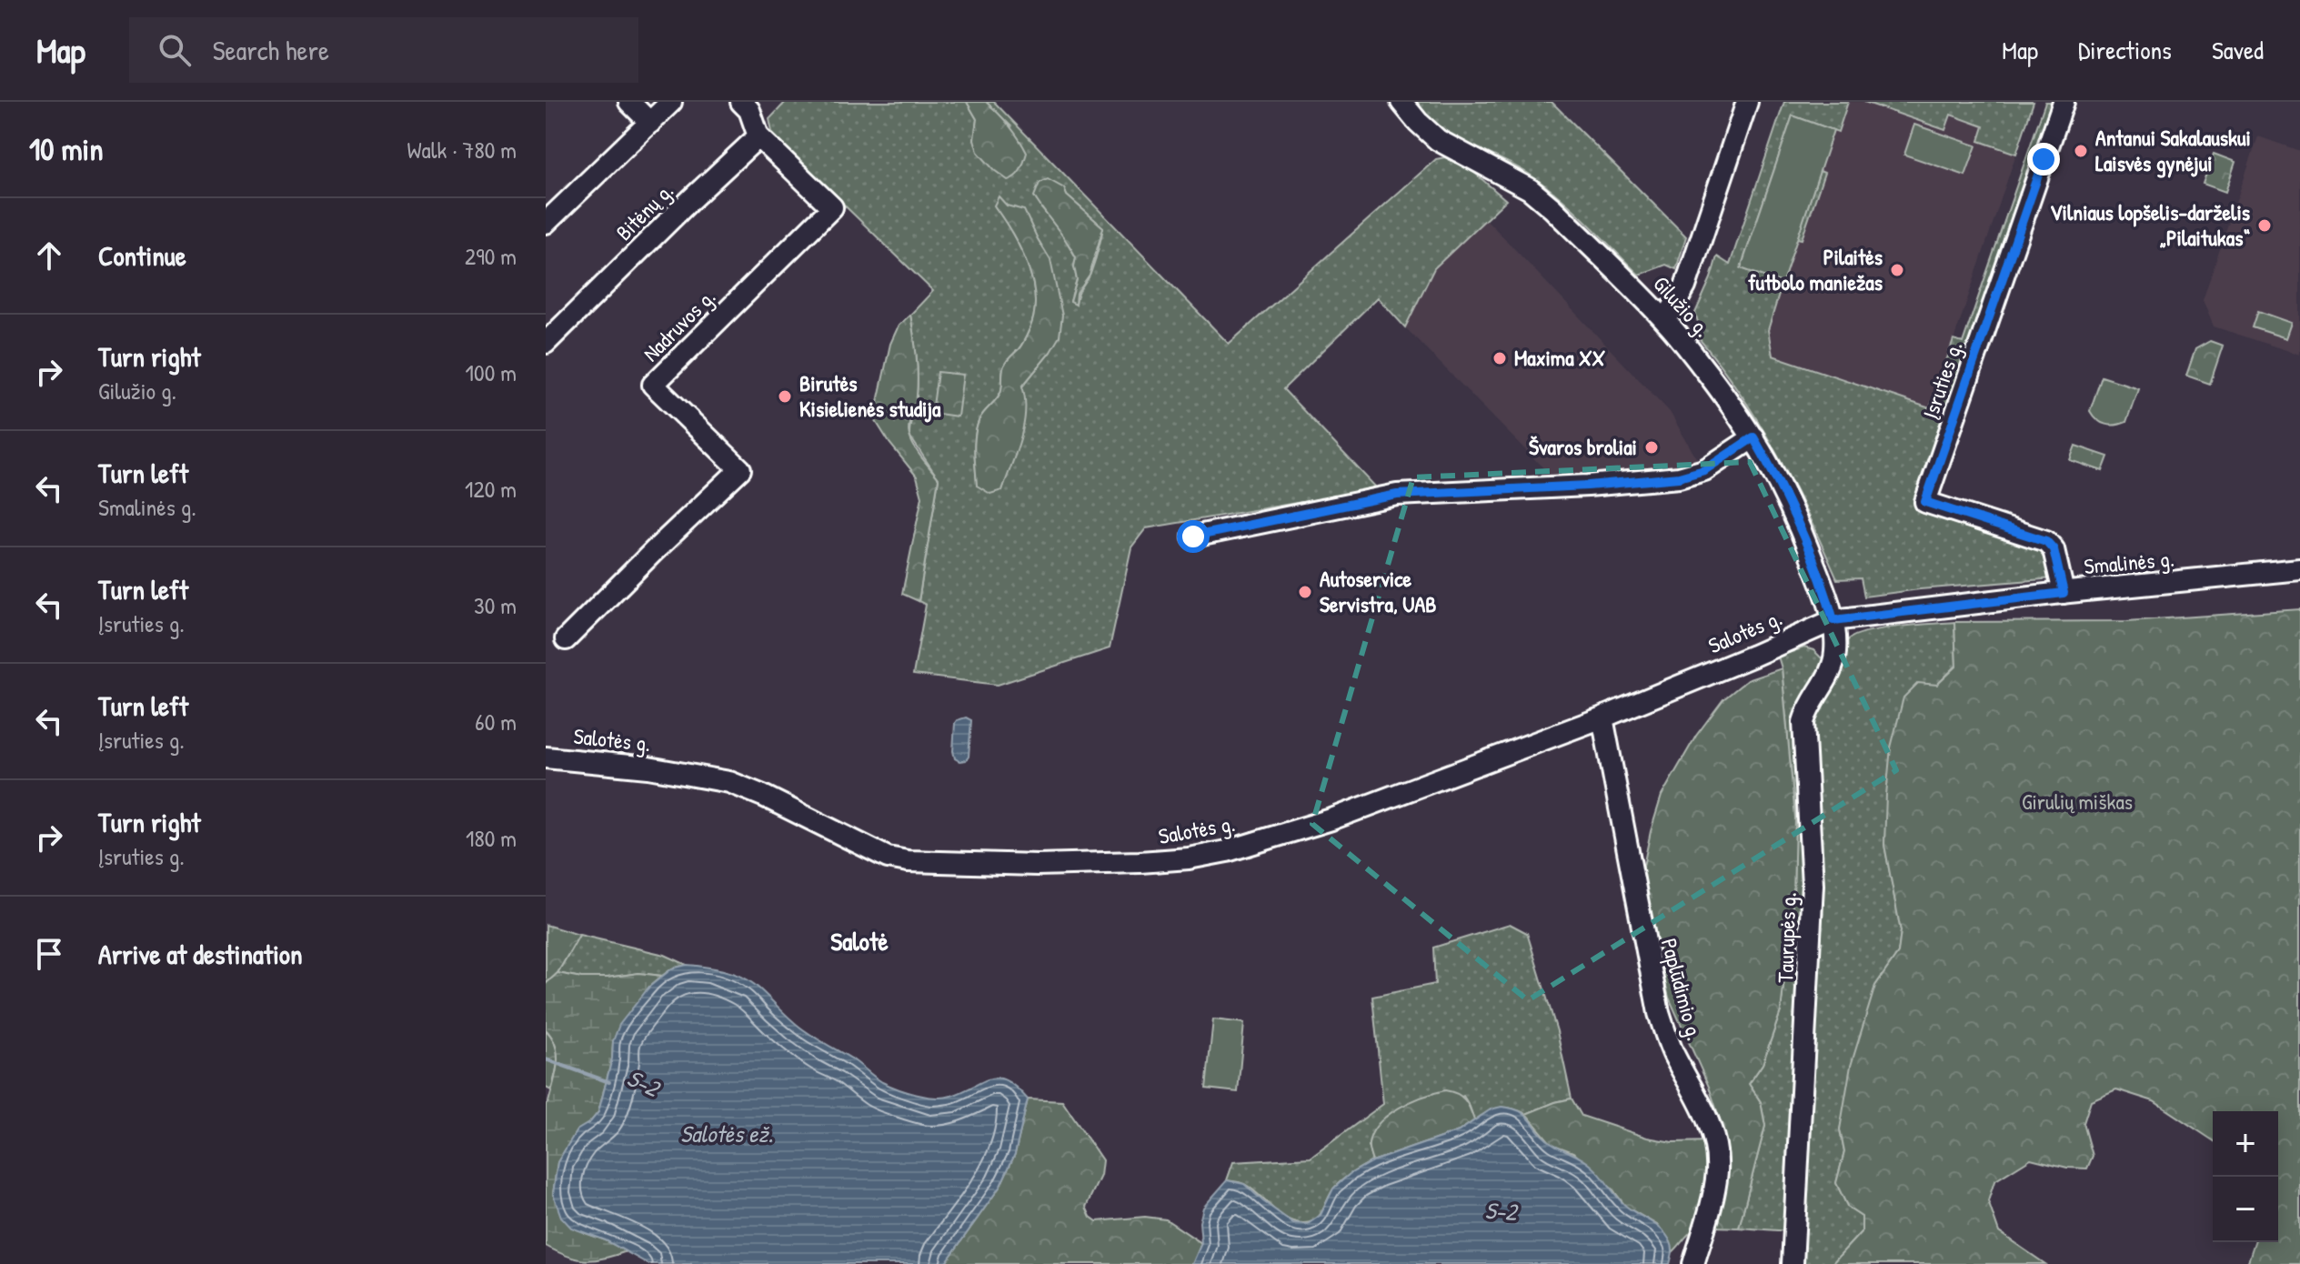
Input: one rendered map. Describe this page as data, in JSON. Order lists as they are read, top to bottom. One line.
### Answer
{"streets":{"street":["Bitėnų g.","Gilužio g.","Nadruvos g.","Įsruties g.","Smalinės g.","Salotės g.","Taurupės g.","Paplūdimio g."]},"crossings":[["Bitėnų g.","Nadruvos g."],["Gilužio g.","Smalinės g."],["Gilužio g.","Salotės g."],["Gilužio g.","Taurupės g."],["Įsruties g.","Smalinės g."],["Smalinės g.","Salotės g."],["Smalinės g.","Taurupės g."],["Salotės g.","Taurupės g."],["Salotės g.","Paplūdimio g."]],"districts":["Salotė"],"water":["S-2","Salotės ež."],"parks":["Girulių miškas"],"places":["Antanui Sakalauskui Laisvės gynėjui","Vilniaus lopšelis-darželis „Pilaitukas“","Pilaitės futbolo maniežas","Maxima XX","Birutės Kisielienės studija","Švaros broliai","Autoservice Servistra, UAB"],"page":{"header":"Map","search":"Search here","nav":["Map","Directions","Saved"],"heading":["10 min","Walk · 780 m"],"list":[["Continue","290 m"],["Turn right","Gilužio g.","100 m"],["Turn left","Smalinės g.","120 m"],["Turn left","Įsruties g.","30 m"],["Turn left","Įsruties g.","60 m"],["Turn right","Įsruties g.","180 m"],"Arrive at destination"],"map_buttons":["+","−"]}}
